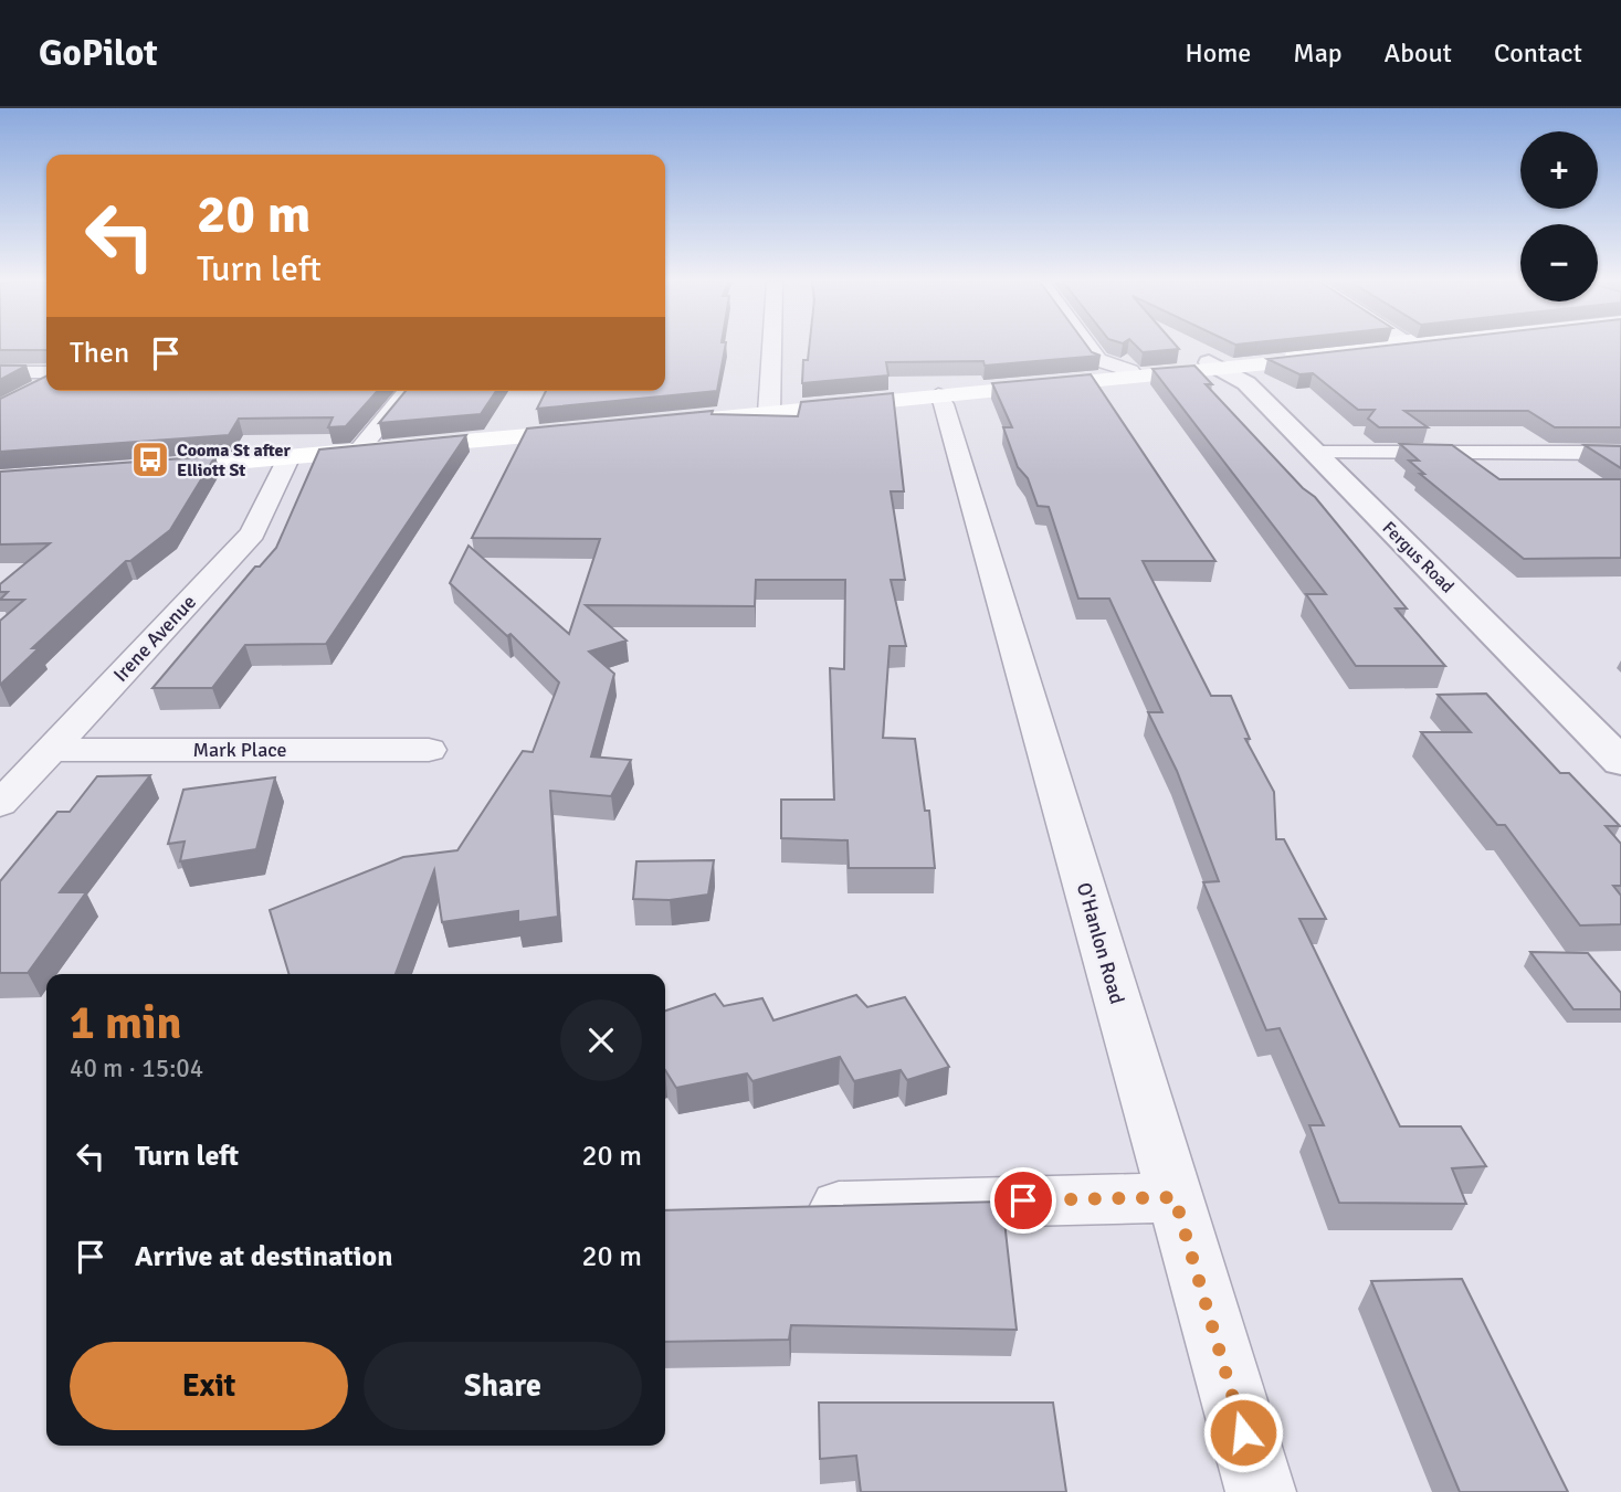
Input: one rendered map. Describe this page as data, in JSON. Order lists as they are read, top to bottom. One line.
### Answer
{"streets":{"street":["Fergus Road","Irene Avenue","Mark Place","O'Hanlon Road"]},"crossings":[["Irene Avenue","Mark Place"]],"places":{"bus stop":["Cooma St after Elliott St"]},"page":{"header":"GoPilot","nav":["Home","Map","About","Contact"],"map_buttons":["+","−"],"turn":["20 m","Turn left"],"then":"Then","heading":["1 min","40 m · 15:04"],"list":[{"name":"Turn left","value":"20 m"},{"name":"Arrive at destination","value":"20 m"}],"buttons":["Exit","Share"]}}
